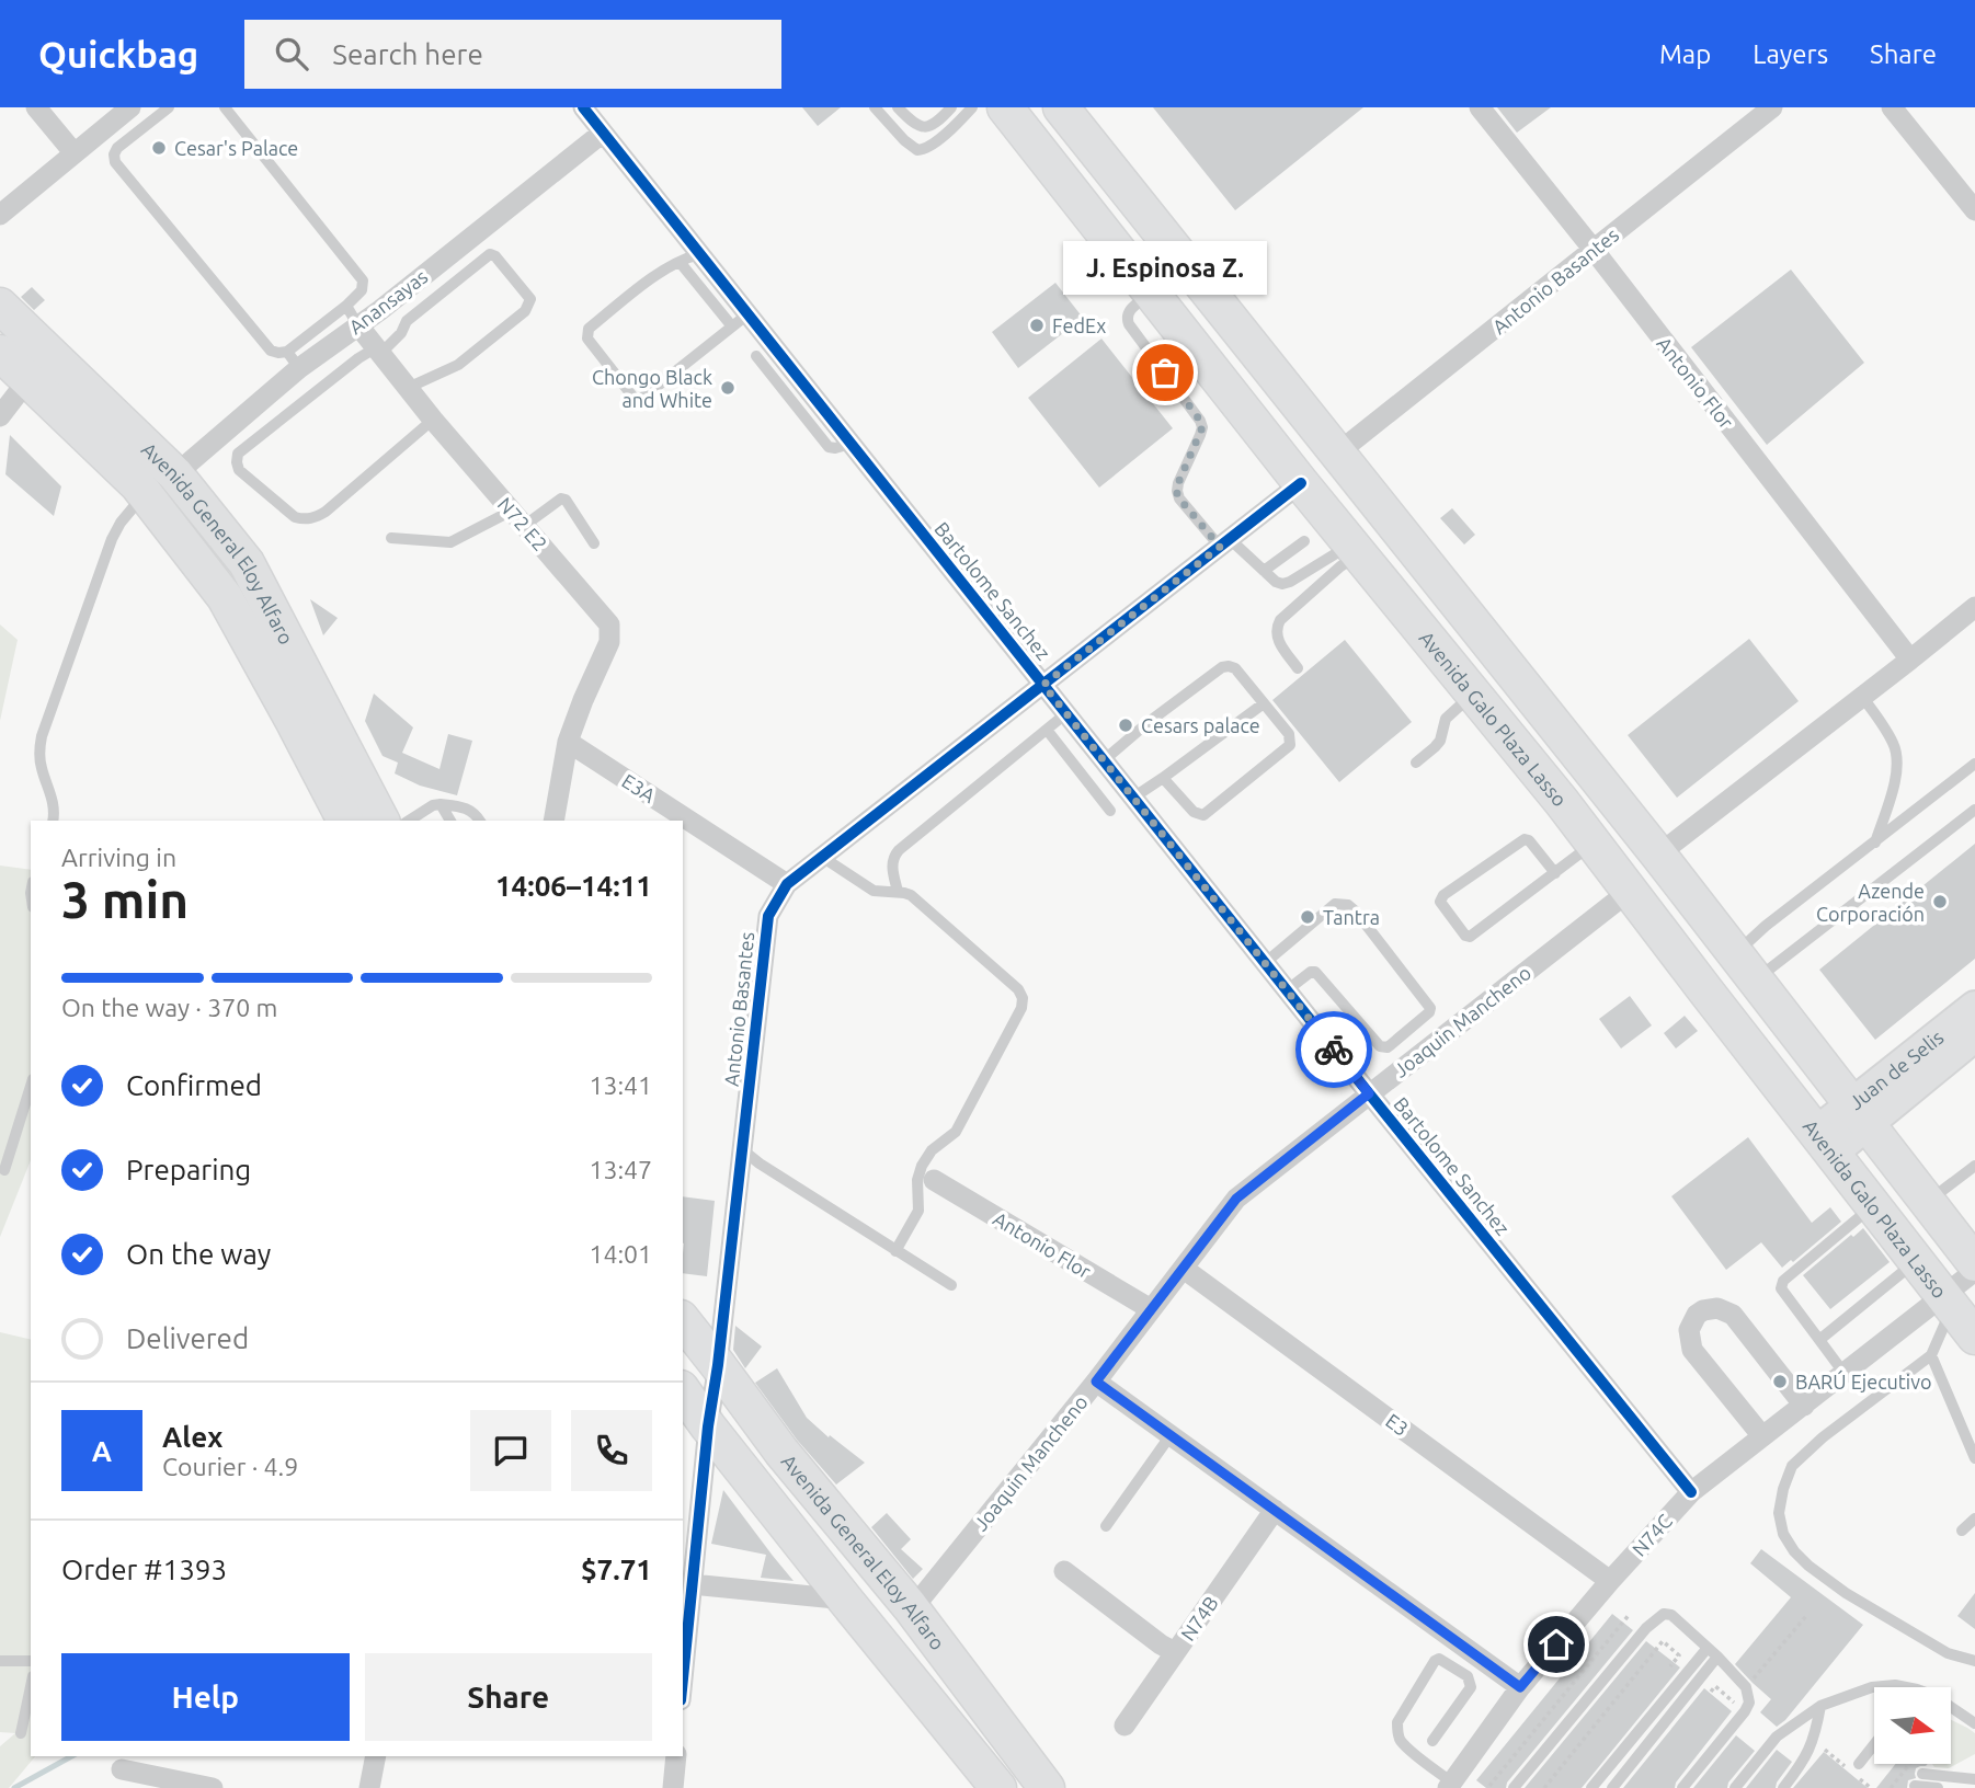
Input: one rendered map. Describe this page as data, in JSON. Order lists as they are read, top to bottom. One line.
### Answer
{"streets":{"main road":["Avenida General Eloy Alfaro","Avenida Galo Plaza Lasso","Juan de Selis"],"street":["Antonio Basantes","Anansayas","Antonio Flor","N72 E2","Bartolome Sanchez","E3A","Joaquin Mancheno","E3","N74C","N74B"]},"crossings":[["Antonio Basantes","Antonio Flor"],["Antonio Basantes","Avenida General Eloy Alfaro"],["Antonio Basantes","Bartolome Sanchez"],["Antonio Basantes","Avenida Galo Plaza Lasso"],["Antonio Basantes","E3A"],["Anansayas","N72 E2"],["Anansayas","Avenida General Eloy Alfaro"],["Anansayas","Bartolome Sanchez"],["Antonio Flor","Joaquin Mancheno"],["N72 E2","E3A"],["Avenida General Eloy Alfaro","Joaquin Mancheno"],["Bartolome Sanchez","Joaquin Mancheno"],["Bartolome Sanchez","N74C"],["Avenida Galo Plaza Lasso","Joaquin Mancheno"],["Avenida Galo Plaza Lasso","Juan de Selis"],["Avenida Galo Plaza Lasso","N74C"],["Joaquin Mancheno","E3"],["E3","N74C"]],"places":["Cesar's Palace","FedEx","J. Espinosa Z.","Chongo Black and White","Cesars palace","Azende Corporación","Tantra","BARÚ Ejecutivo"],"north":"right","page":{"header":"Quickbag","search":"Search here","nav":["Map","Layers","Share"],"bubble":"J. Espinosa Z.","heading":["3 min","Arriving in","14:06–14:11"],"panel":["Alex","Courier · 4.9","Order #1393","$7.71"],"bar":"On the way · 370 m","list":[["Confirmed","13:41"],["Preparing","13:47"],["On the way","14:01"],"Delivered"],"round":"A","buttons":["Help","Share"]}}
